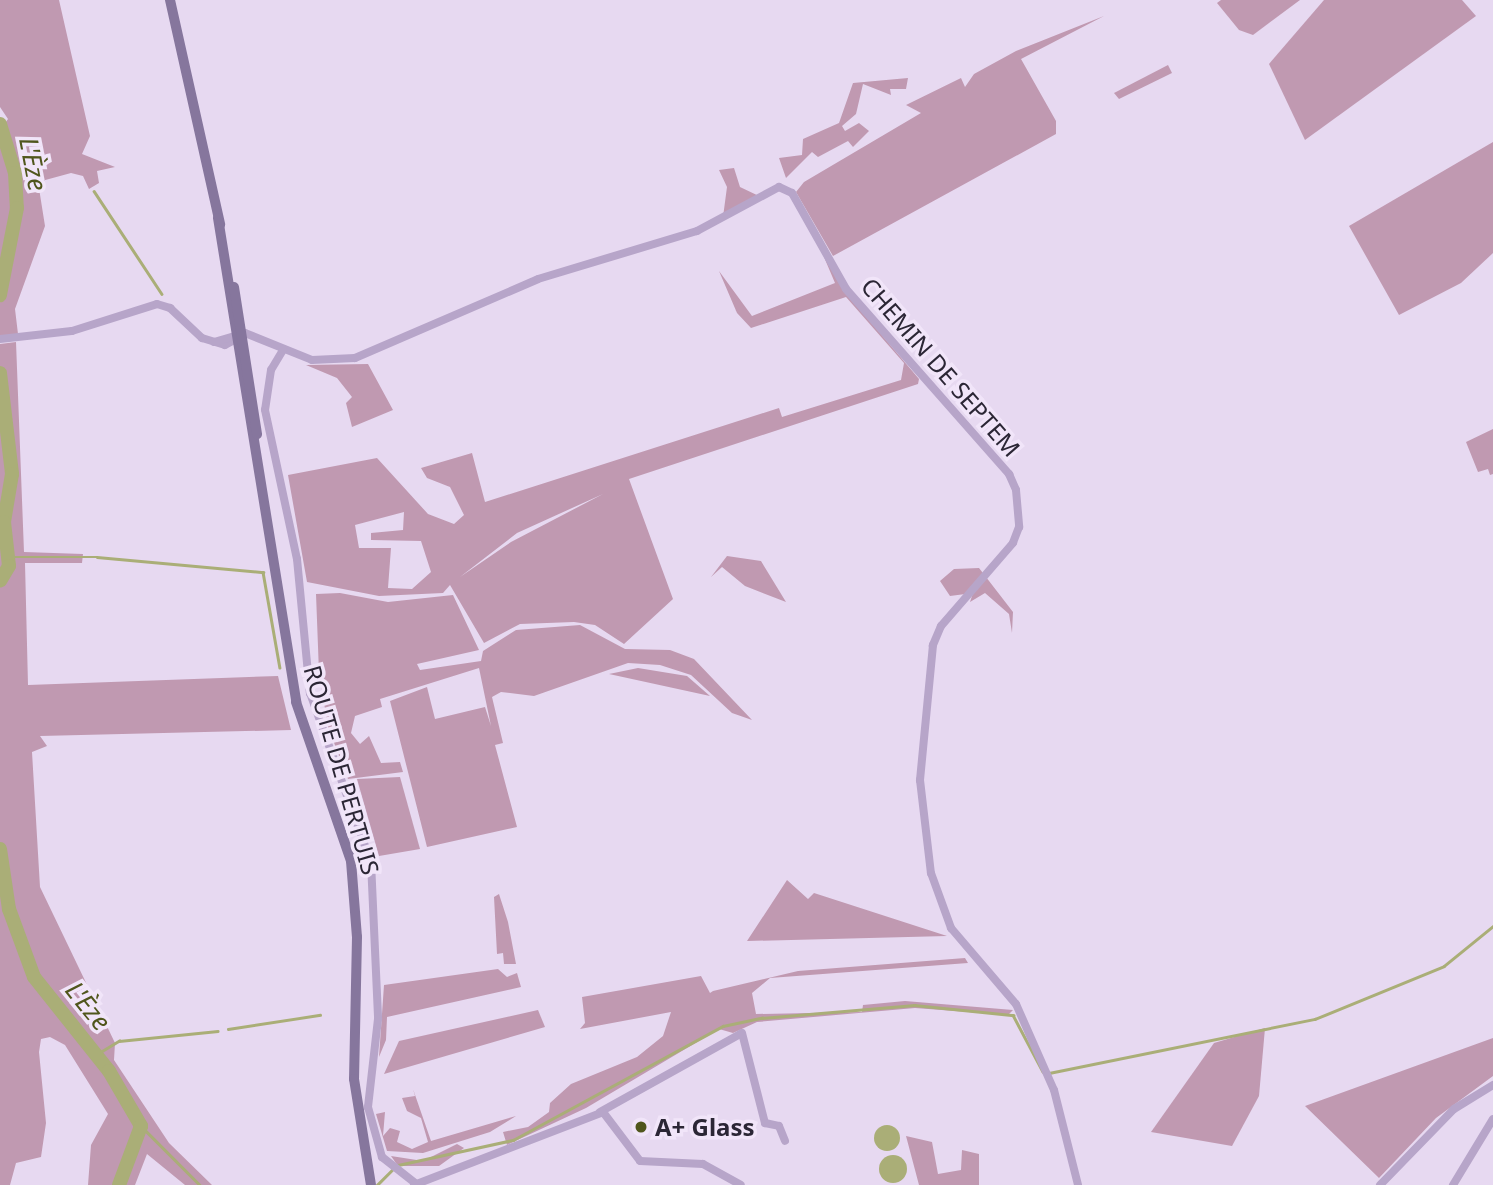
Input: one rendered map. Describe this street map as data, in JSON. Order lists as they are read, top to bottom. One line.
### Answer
{"streets":{"main road":["ROUTE DE PERTUIS"],"street":["CHEMIN DE SEPTEM"]},"crossings":[["CHEMIN DE SEPTEM","ROUTE DE PERTUIS"]],"water":["L'Èze"],"places":["A+ Glass"]}
